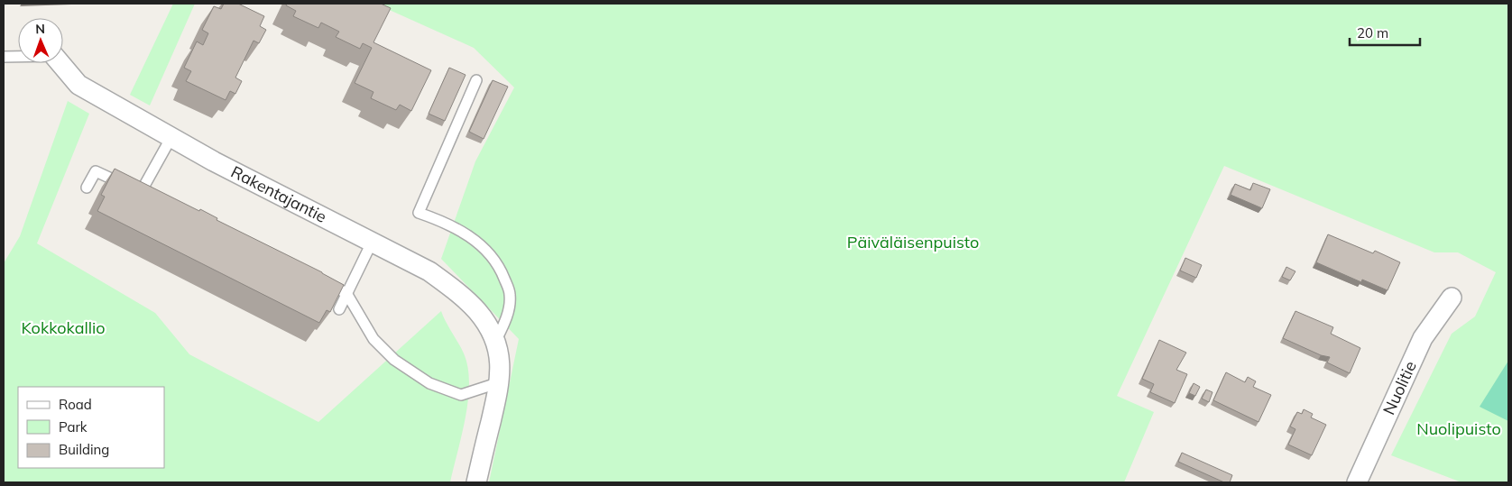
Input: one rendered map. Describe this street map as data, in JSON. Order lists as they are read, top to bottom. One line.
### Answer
{"streets":{"street":["Rakentajantie","Nuolitie"]},"parks":["Päiväläisenpuisto","Kokkokallio","Nuolipuisto"],"legend":["Road","Park","Building"],"scale_bar":"20 m","north":"top"}
